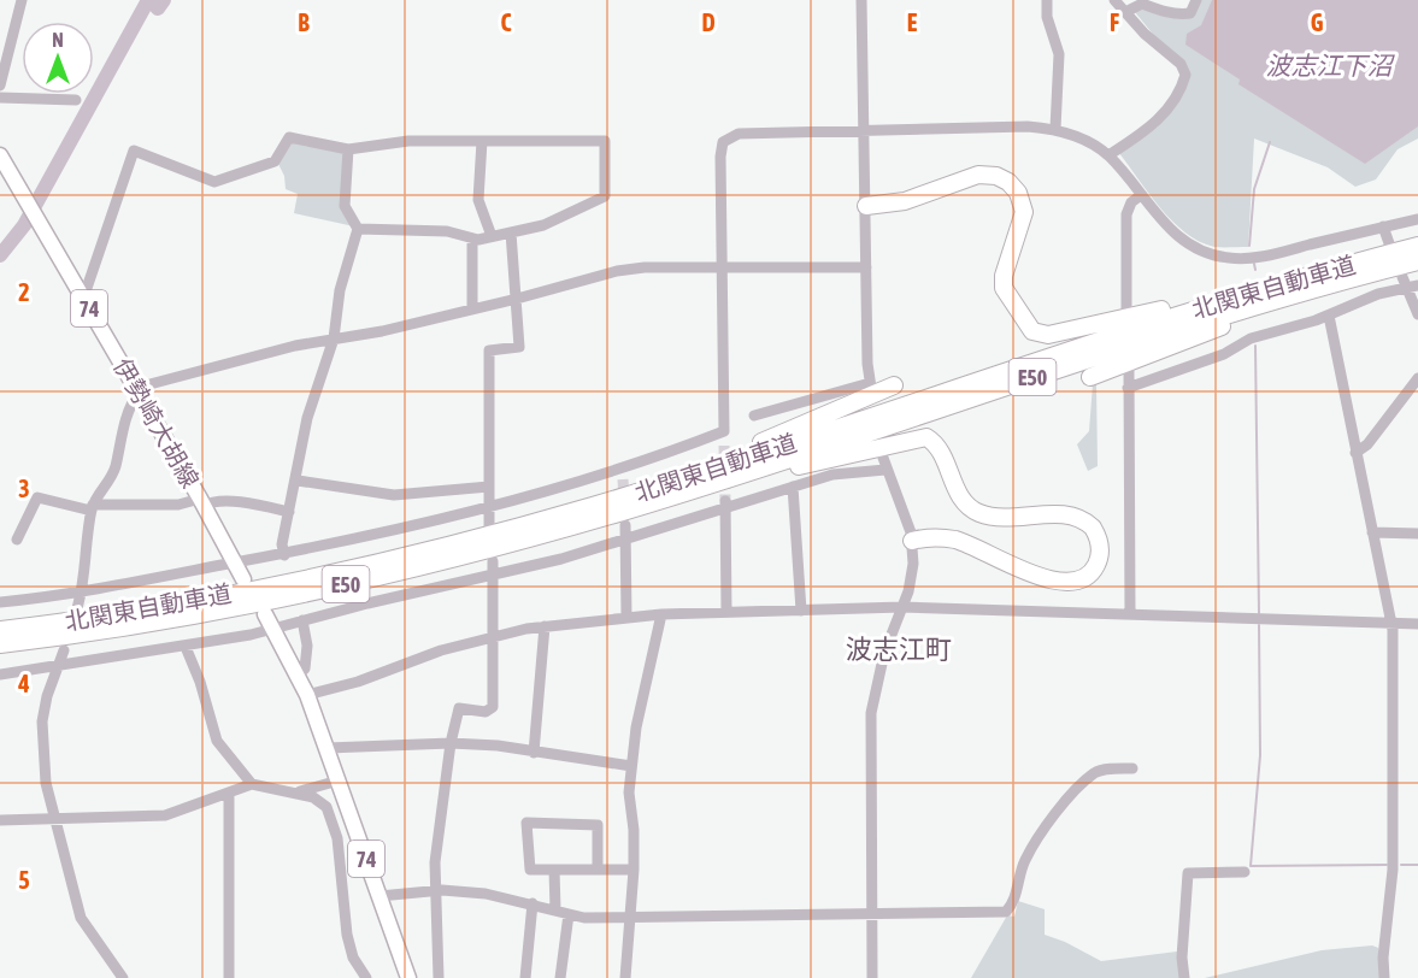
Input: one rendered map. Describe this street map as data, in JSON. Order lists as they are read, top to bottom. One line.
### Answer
{"streets":{"highway":["北関東自動車道","E50"],"main road":["74","伊勢崎大胡線"]},"districts":["波志江町"],"water":["波志江下沼"],"north":"top","grid":{"columns":["B","C","D","E","F","G"],"rows":["2","3","4","5"]}}
